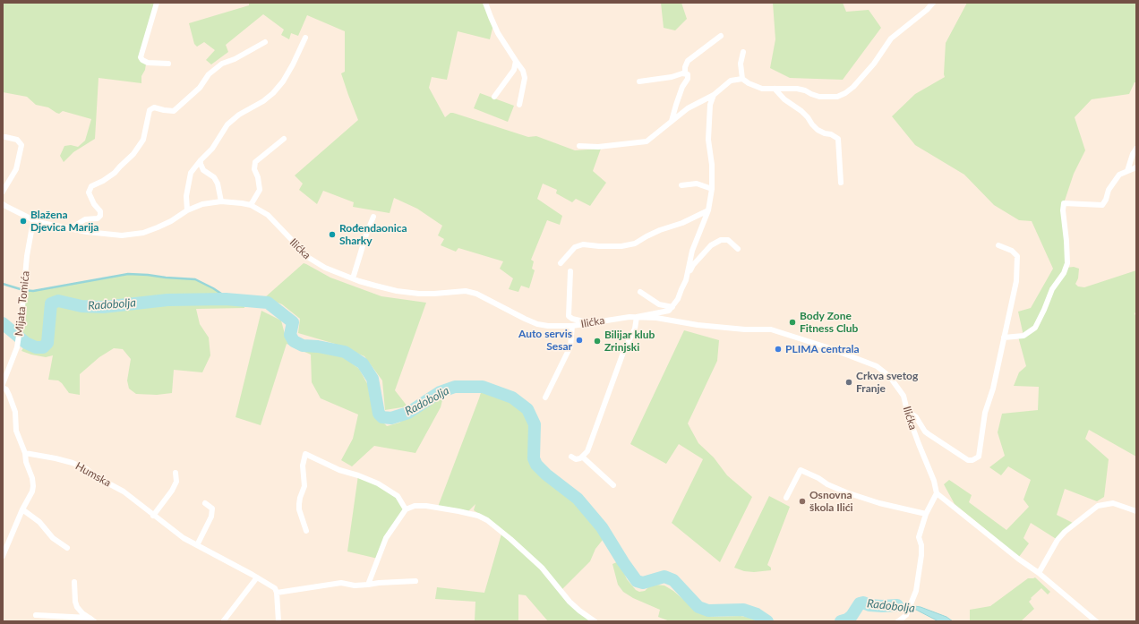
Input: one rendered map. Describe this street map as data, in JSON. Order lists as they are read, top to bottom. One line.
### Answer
{"streets":{"street":["Ilićka","Mijata Tomića","Humska"]},"crossings":[["Ilićka","Mijata Tomića"]],"water":["Radobolja"],"places":["Blažena Djevica Marija","Rođendaonica Sharky","Body Zone Fitness Club","Auto servis Sesar","Bilijar klub Zrinjski","PLIMA centrala","Crkva svetog Franje","Osnovna škola Ilići"]}
